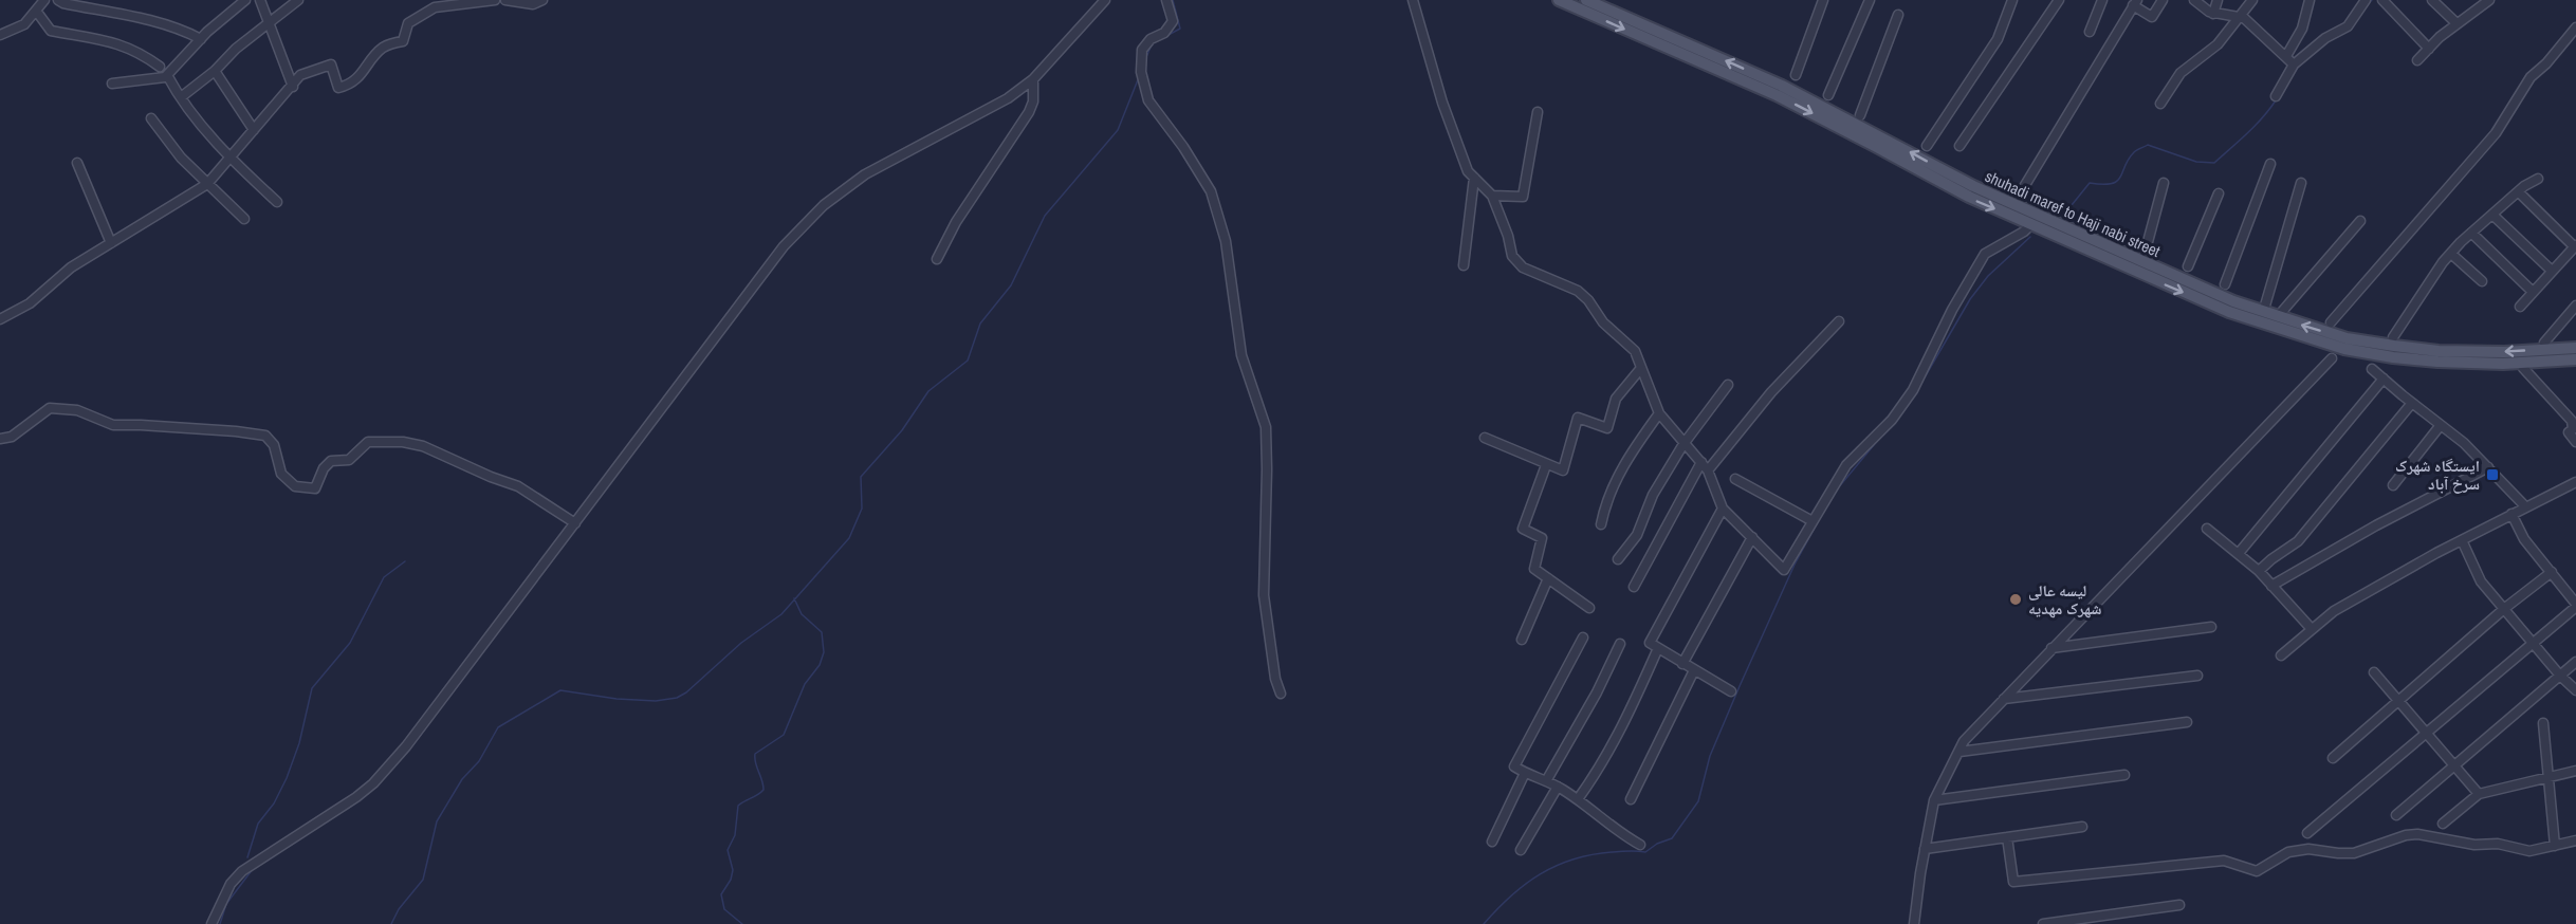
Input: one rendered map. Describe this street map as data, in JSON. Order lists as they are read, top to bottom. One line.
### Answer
{"streets":{"main road":["shuhadi maref to Haji nabi street"]},"places":{"transit":["ایستگاه شهرک سرخ آباد"],"other":["لیسه عالی شهرک مهدیه"]}}
